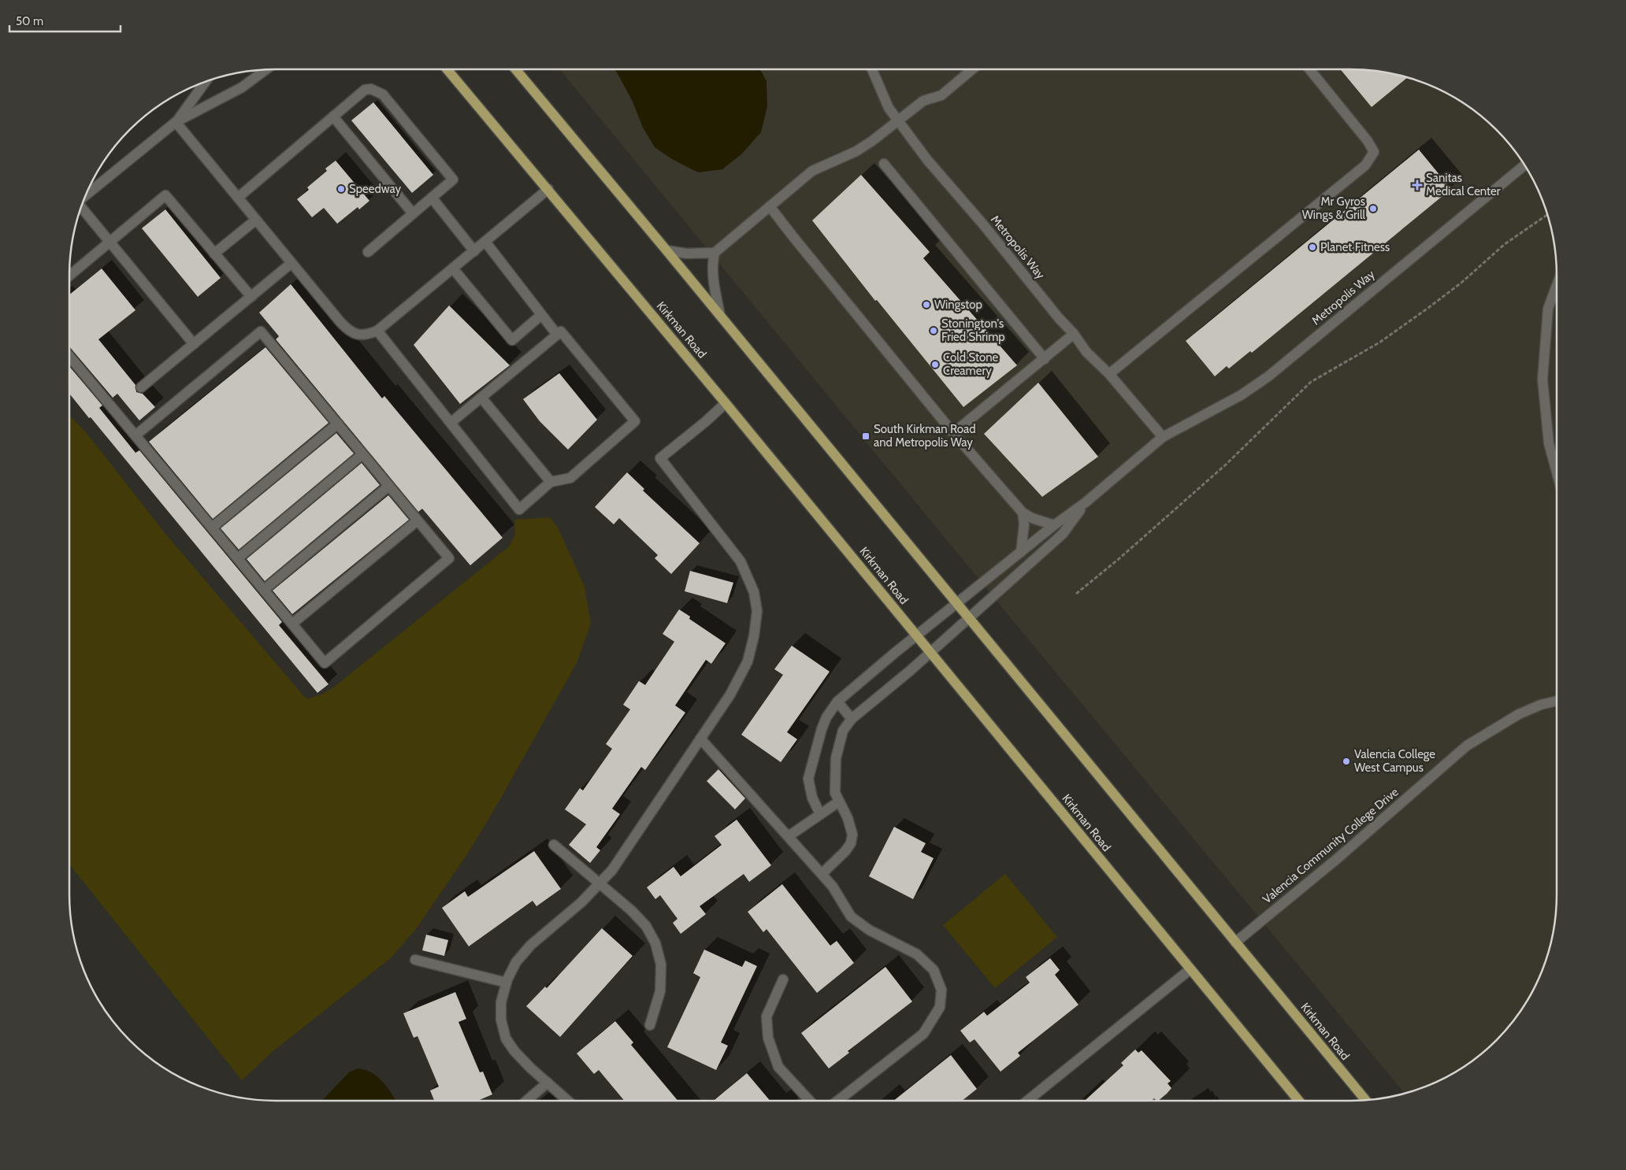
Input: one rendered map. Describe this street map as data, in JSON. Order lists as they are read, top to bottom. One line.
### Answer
{"streets":{"main road":["Kirkman Road"],"street":["Metropolis Way","Valencia Community College Drive"]},"crossings":[["Kirkman Road","Valencia Community College Drive"]],"places":{"health":["Sanitas Medical Center"],"other":["Speedway","Mr Gyros Wings & Grill","Planet Fitness","Wingstop","Stonington's Fried Shrimp","Cold Stone Creamery","Valencia College West Campus"],"transit":["South Kirkman Road and Metropolis Way"]},"scale_bar":"50 m"}
